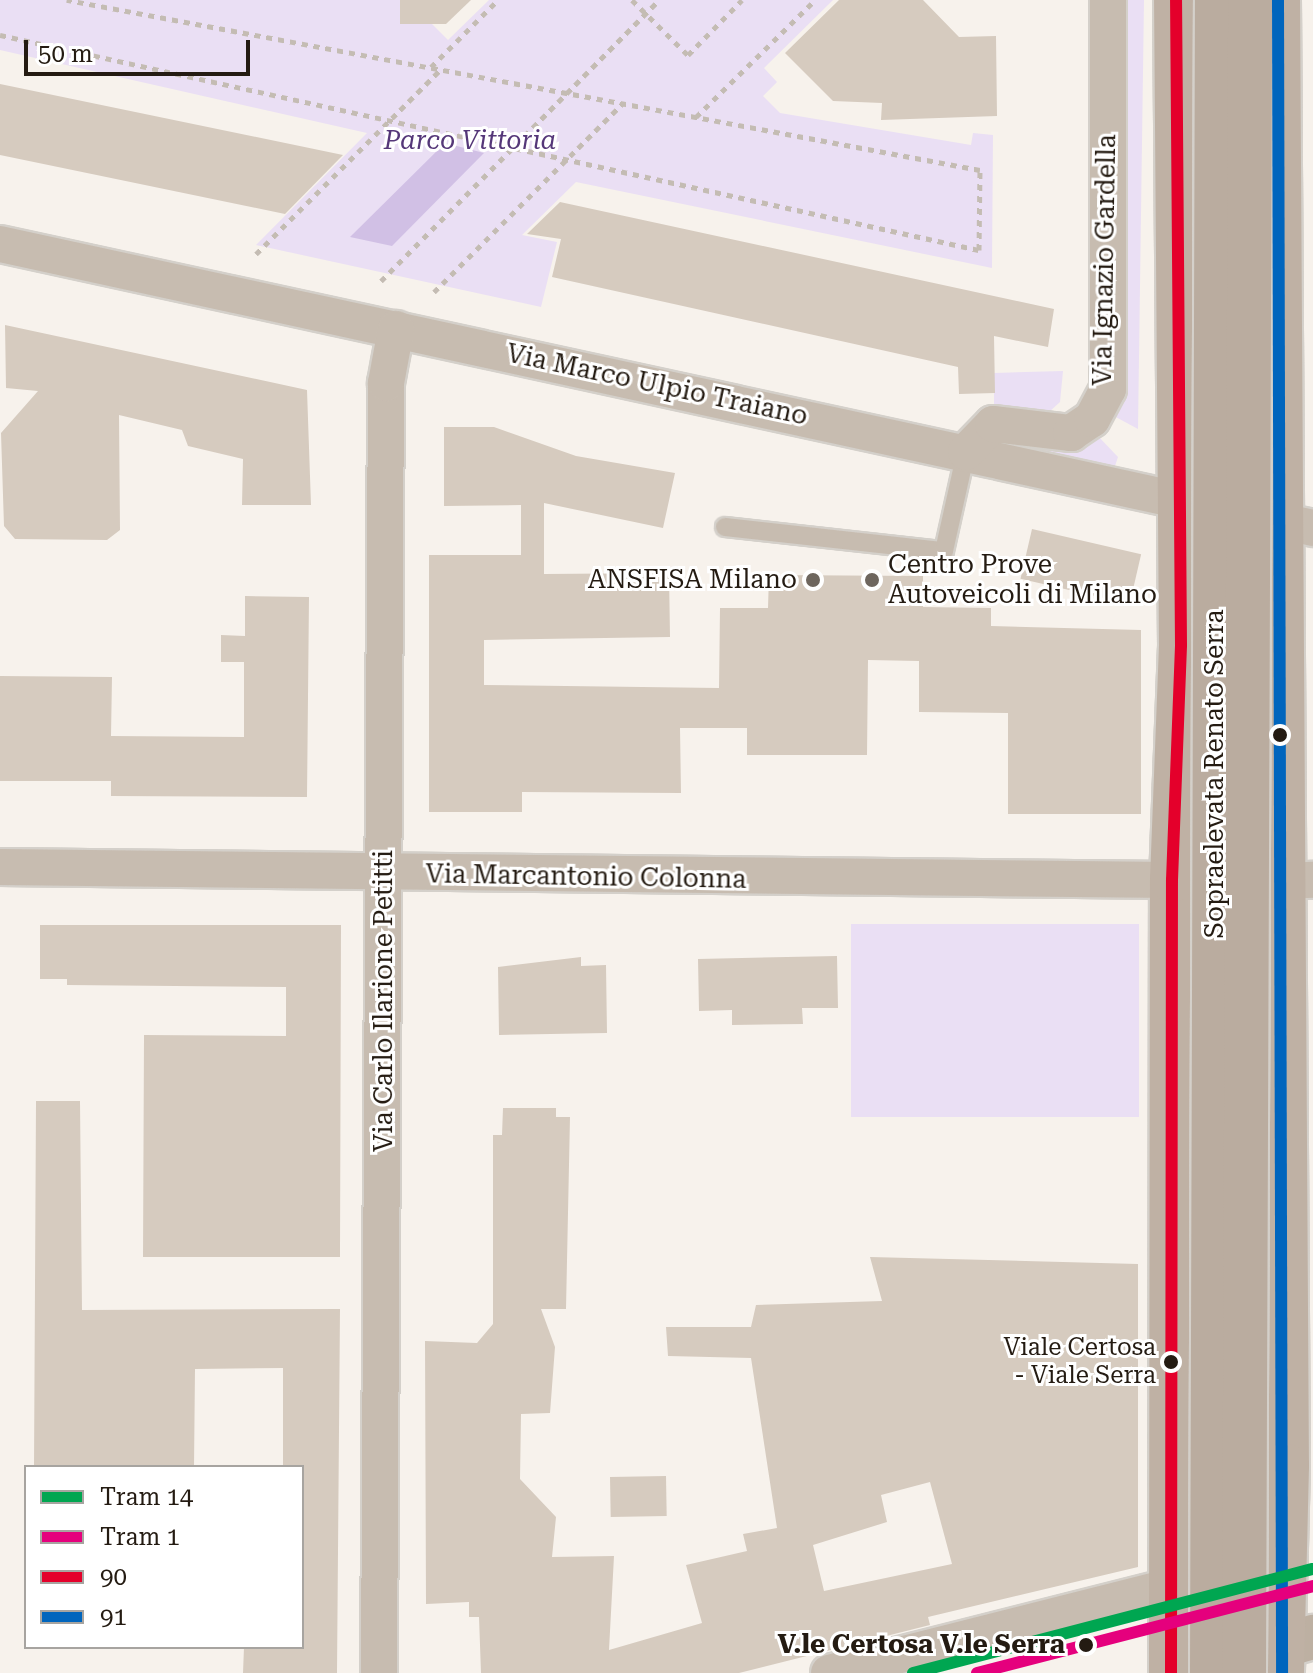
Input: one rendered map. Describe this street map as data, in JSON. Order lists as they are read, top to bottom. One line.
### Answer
{"streets":{"highway":["Sopraelevata Renato Serra"],"street":["Via Ignazio Gardella","Via Marco Ulpio Traiano","Via Marcantonio Colonna","Via Carlo Ilarione Petitti"]},"crossings":[["Via Ignazio Gardella","Via Marco Ulpio Traiano"],["Via Marco Ulpio Traiano","Via Carlo Ilarione Petitti"],["Via Marcantonio Colonna","Via Carlo Ilarione Petitti"]],"parks":["Parco Vittoria"],"places":["ANSFISA Milano","Centro Prove Autoveicoli di Milano","Viale Certosa - Viale Serra","V.le Certosa V.le Serra"],"lines":["transit line 90","transit line 91","tram line 14","tram line 1"],"legend":["Tram 14","Tram 1","90","91"],"scale_bar":"50 m"}
